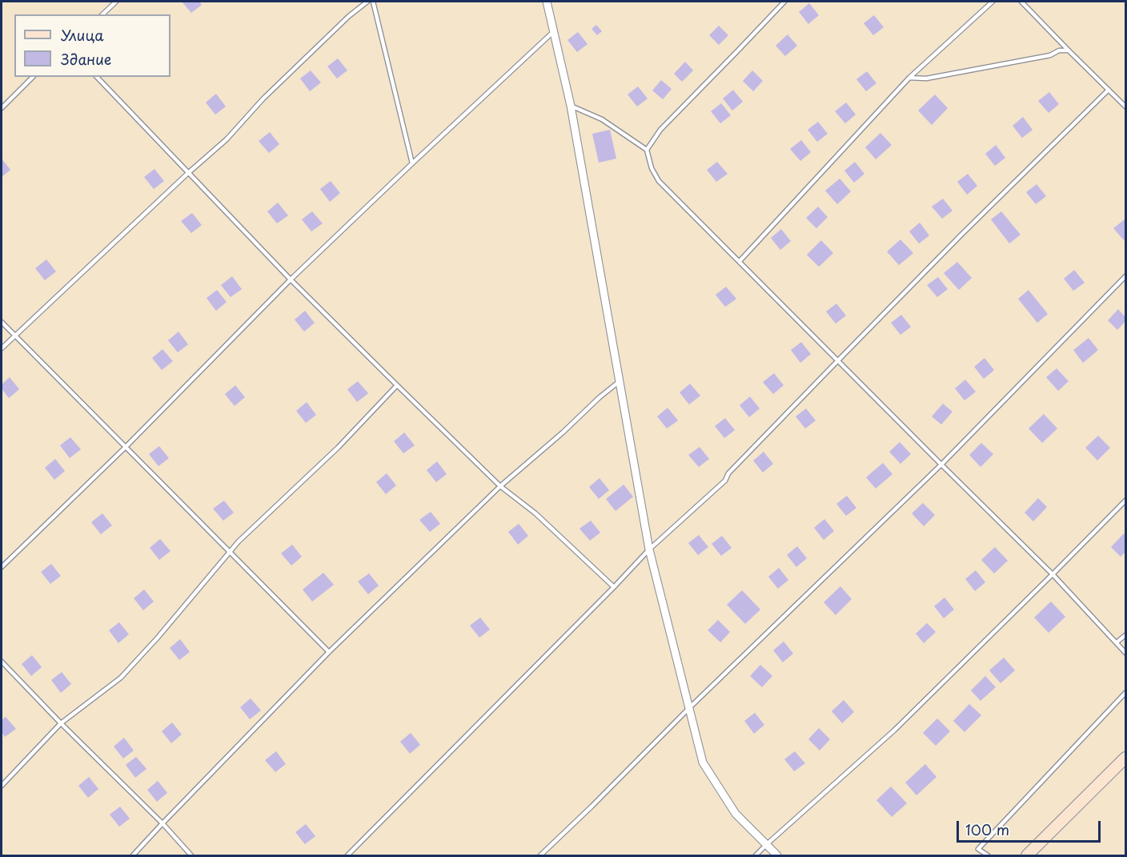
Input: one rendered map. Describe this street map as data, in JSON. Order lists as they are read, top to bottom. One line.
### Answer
{"legend":["Улица","Здание"],"scale_bar":"100 m"}
